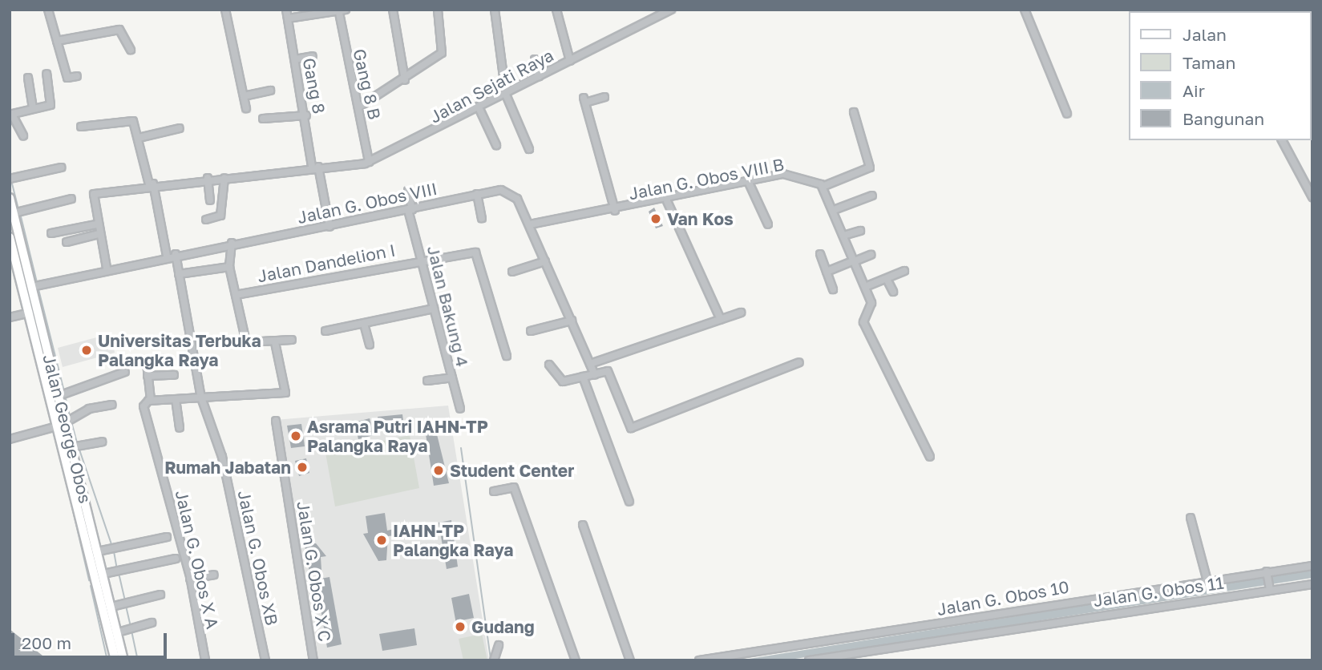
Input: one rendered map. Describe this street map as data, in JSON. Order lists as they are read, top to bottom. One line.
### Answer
{"streets":{"main road":["Jalan George Obos"],"street":["Gang 8 B","Gang 8","Jalan Sejati Raya","Jalan G. Obos VIII B","Jalan G. Obos VIII","Jalan Dandelion I","Jalan Bakung 4","Jalan G. Obos XB","Jalan G. Obos X A","Jalan G. Obos X C","Jalan G. Obos 11","Jalan G. Obos 10"]},"crossings":[["Gang 8 B","Jalan Sejati Raya"],["Gang 8","Jalan Sejati Raya"],["Gang 8","Jalan G. Obos VIII"],["Jalan G. Obos VIII B","Jalan G. Obos VIII"],["Jalan G. Obos VIII","Jalan Bakung 4"],["Jalan G. Obos VIII","Jalan George Obos"],["Jalan Dandelion I","Jalan Bakung 4"]],"places":["Van Kos","Universitas Terbuka Palangka Raya","Asrama Putri IAHN-TP Palangka Raya","Rumah Jabatan","Student Center","IAHN-TP Palangka Raya","Gudang"],"legend":["Jalan","Taman","Air","Bangunan"],"scale_bar":"200 m"}
